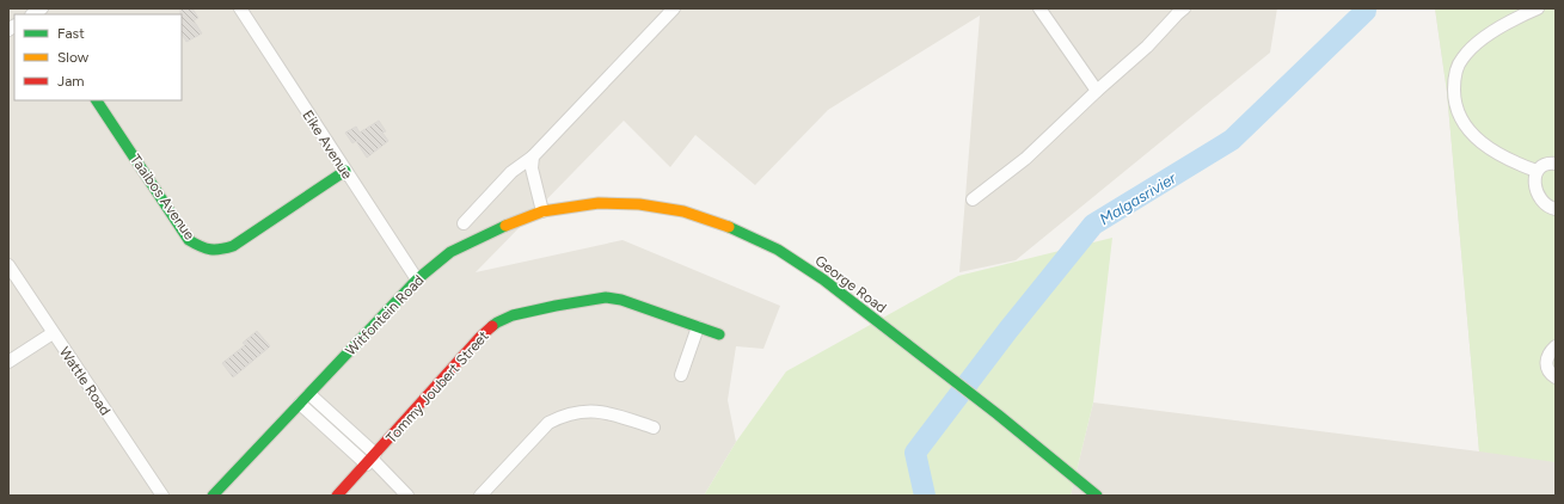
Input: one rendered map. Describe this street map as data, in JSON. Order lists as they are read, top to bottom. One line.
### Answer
{"streets":{"main road":["Taaibos Avenue","George Road","Witfontein Road","Tommy Joubert Street"],"street":["Eike Avenue","Wattle Road"]},"crossings":[["Eike Avenue","Taaibos Avenue"],["Eike Avenue","Witfontein Road"],["George Road","Witfontein Road"],["Witfontein Road","Tommy Joubert Street"]],"water":["Malgasrivier"],"legend":["Fast","Slow","Jam"]}
